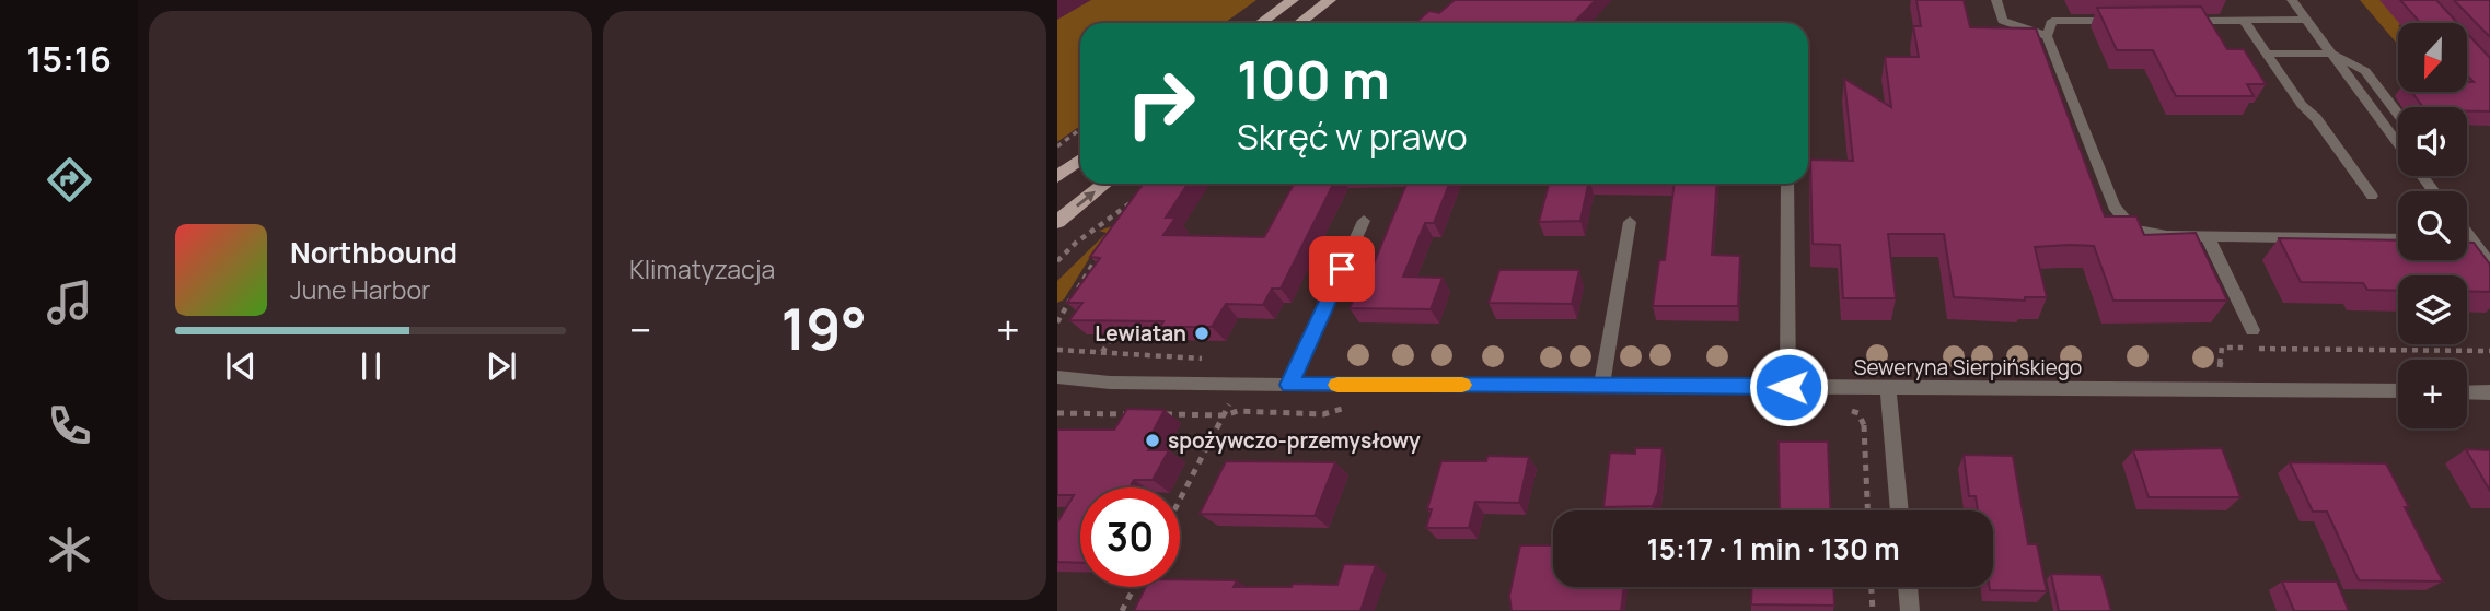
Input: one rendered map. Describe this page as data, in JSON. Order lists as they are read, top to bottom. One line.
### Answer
{"streets":{"street":["Seweryna Sierpińskiego"]},"places":["Lewiatan","spożywczo-przemysłowy"],"north":"bottom","page":{"tabs":"15:16","tile":"Klimatyzacja","map_buttons":"+","turn":["100 m","Skręć w prawo"],"song":["Northbound","June Harbor"],"heat":["−","19°","+"],"limit":"30","trip":"15:17 · 1 min · 130 m"}}
